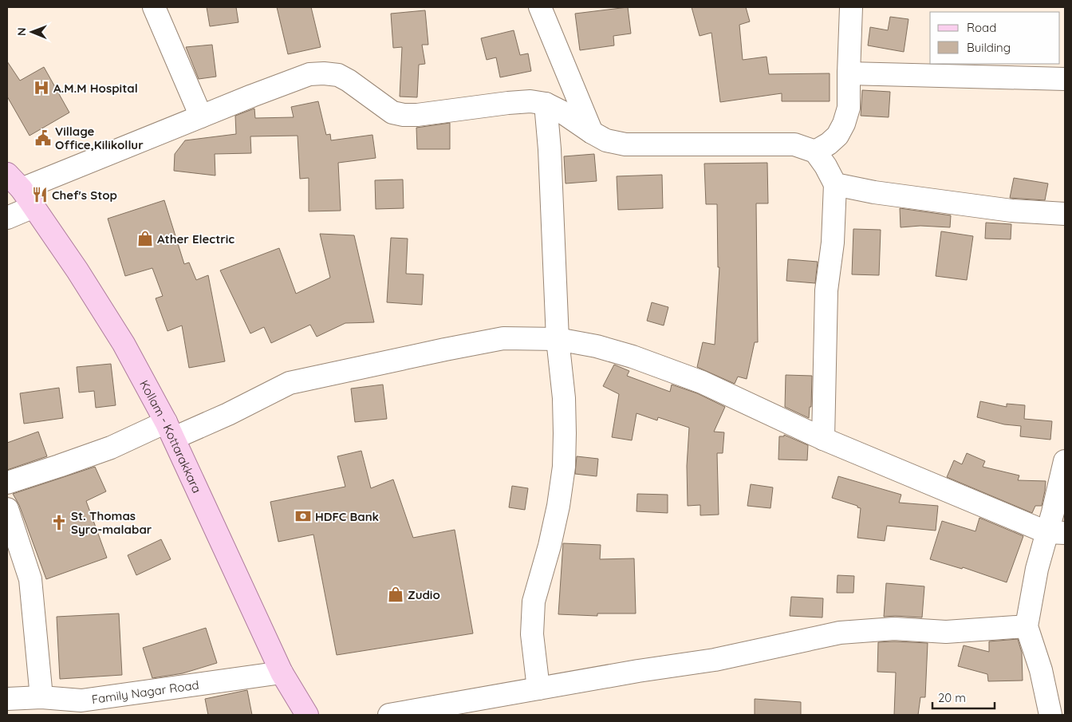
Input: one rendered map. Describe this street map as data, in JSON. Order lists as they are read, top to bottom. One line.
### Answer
{"streets":{"main road":["Kollam - Kottarakkara"],"street":["Family Nagar Road"]},"crossings":[["Kollam - Kottarakkara","Family Nagar Road"]],"places":{"hospital":["A.M.M Hospital"],"public building":["Village Office,Kilikollur"],"restaurant":["Chef's Stop"],"shop":["Ather Electric","Zudio"],"bank":["HDFC Bank"],"church":["St. Thomas Syro-malabar"]},"legend":["Road","Building"],"scale_bar":"20 m","north":"left"}
